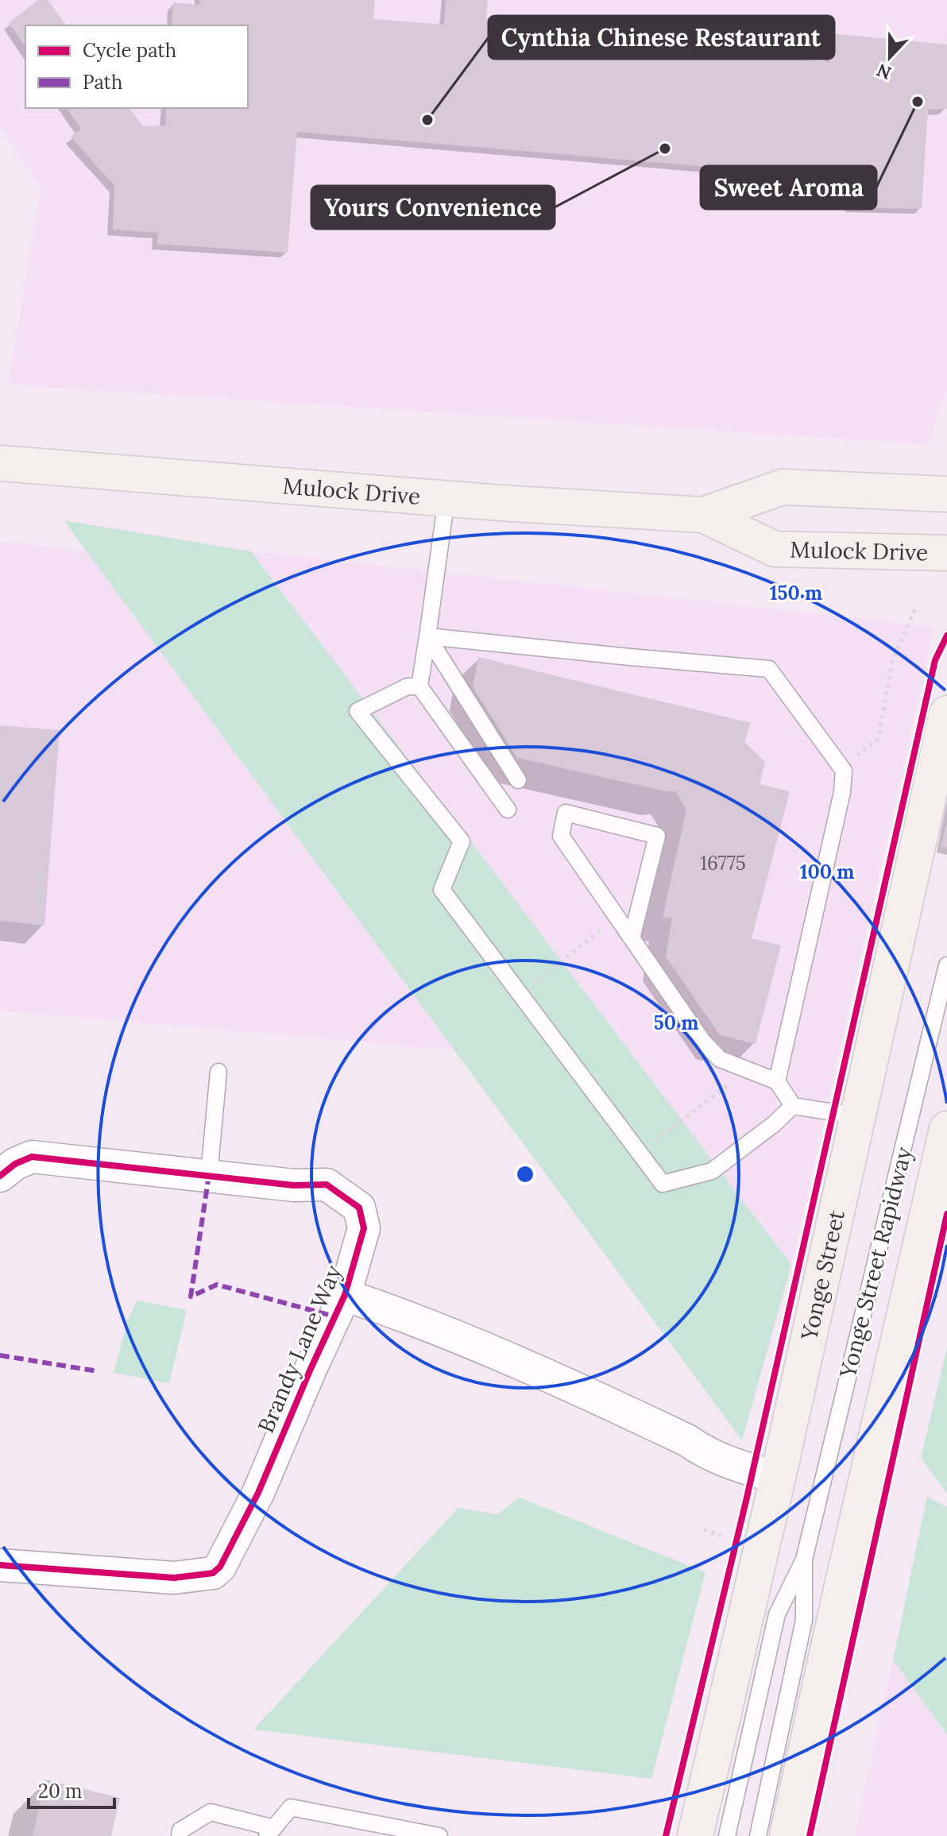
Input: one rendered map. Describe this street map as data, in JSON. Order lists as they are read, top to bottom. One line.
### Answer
{"streets":{"main road":["Mulock Drive","Yonge Street"],"street":["Brandy Lane Way"],"lane":["Yonge Street Rapidway"]},"crossings":[["Yonge Street","Brandy Lane Way"]],"places":["Sweet Aroma","Cynthia Chinese Restaurant","Yours Convenience"],"house_numbers":["16775"],"legend":["Cycle path","Path"],"scale_bar":"20 m","north":"bottom","rings":["150 m","100 m","50 m"]}
